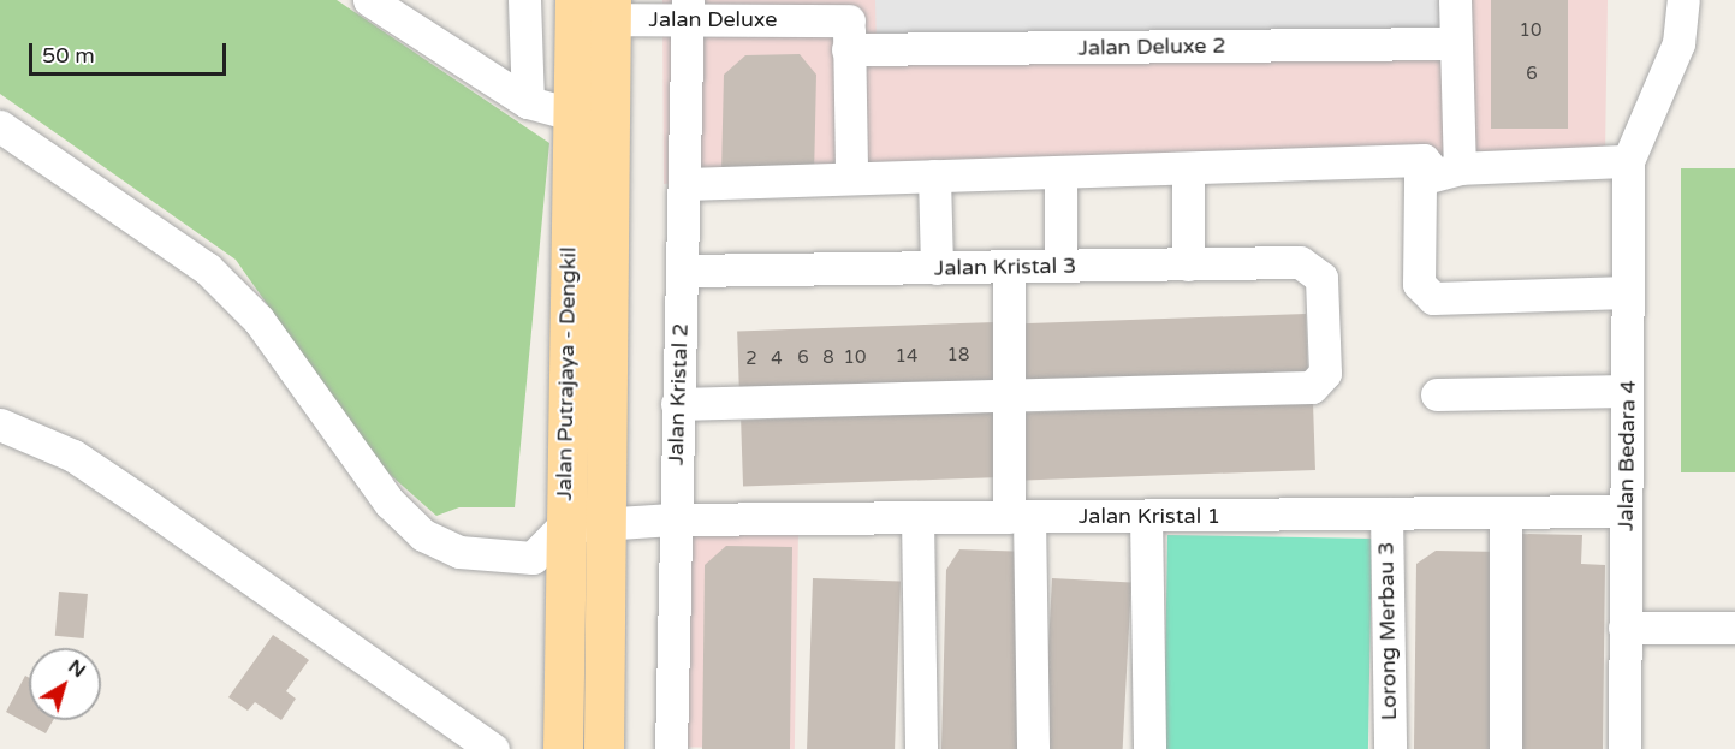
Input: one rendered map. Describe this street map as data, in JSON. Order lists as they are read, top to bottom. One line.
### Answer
{"streets":{"main road":["Jalan Putrajaya - Dengkil"],"street":["Jalan Deluxe","Jalan Deluxe 2","Jalan Kristal 3","Jalan Kristal 2","Jalan Bedara 4","Jalan Kristal 1","Lorong Merbau 3"]},"crossings":[["Jalan Deluxe","Jalan Deluxe 2"],["Jalan Deluxe","Jalan Putrajaya - Dengkil"],["Jalan Deluxe","Jalan Kristal 2"],["Jalan Kristal 3","Jalan Kristal 2"],["Jalan Putrajaya - Dengkil","Jalan Kristal 1"],["Jalan Kristal 2","Jalan Kristal 1"],["Jalan Bedara 4","Jalan Kristal 1"],["Jalan Kristal 1","Lorong Merbau 3"]],"house_numbers":["10","6","18","14","6","8","10","2","4"],"scale_bar":"50 m","north":"top right"}
